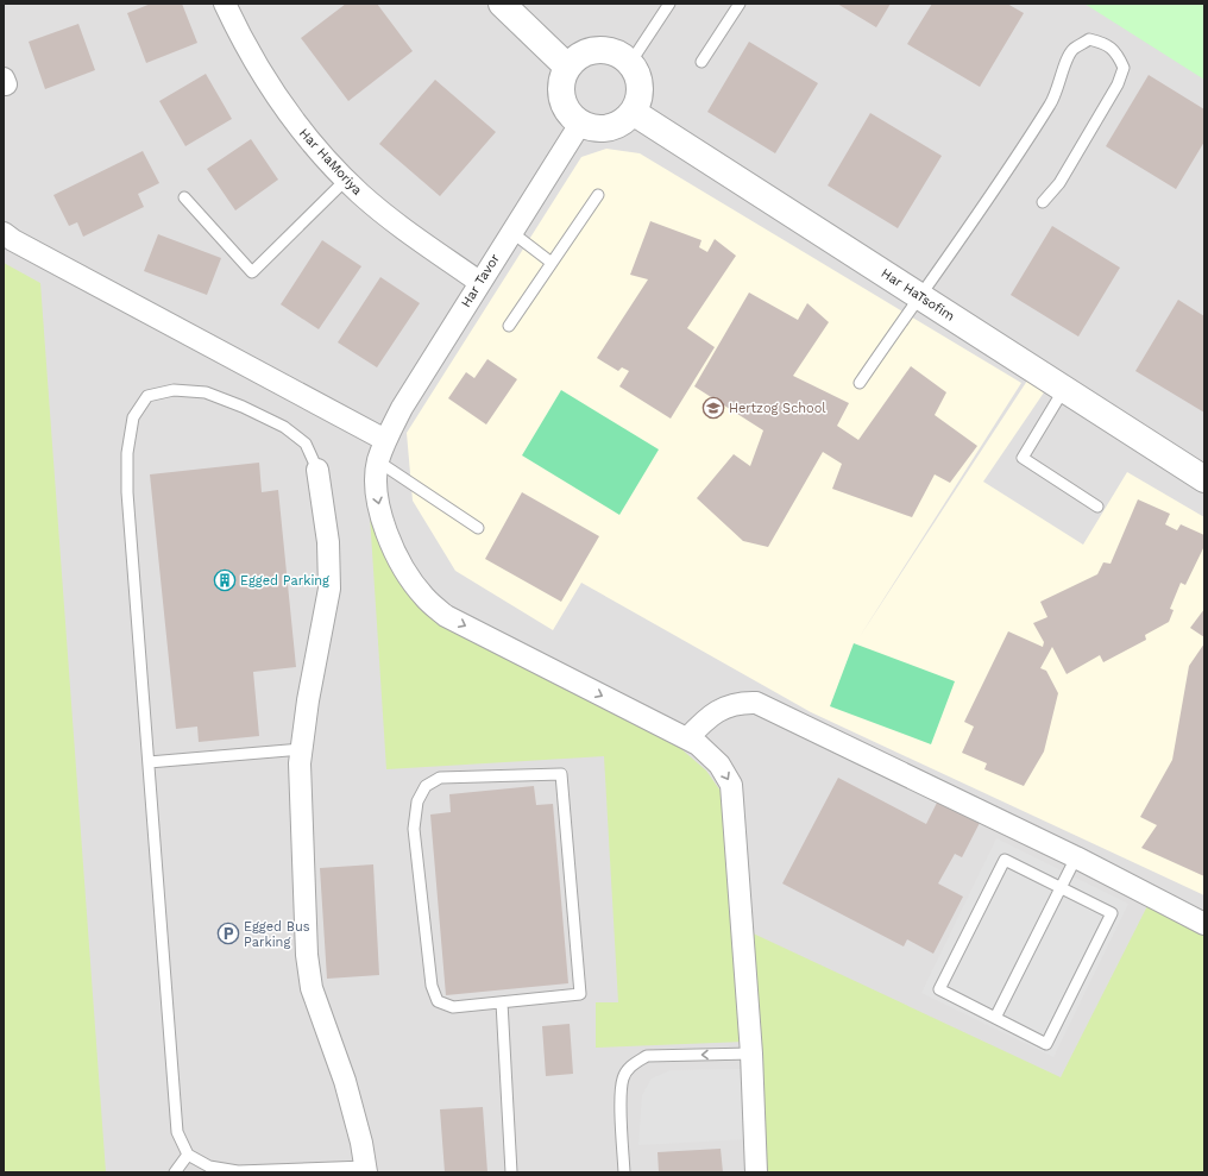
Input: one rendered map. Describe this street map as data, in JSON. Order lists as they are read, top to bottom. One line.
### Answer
{"streets":{"street":["Har HaMoriya","Har Tavor","Har HaTsofim"]},"crossings":[["Har HaMoriya","Har Tavor"],["Har Tavor","Har HaTsofim"]],"one_way":["Har Tavor"],"places":{"school or university":["Hertzog School"],"building":["Egged Parking"],"parking":["Egged Bus Parking"]}}
